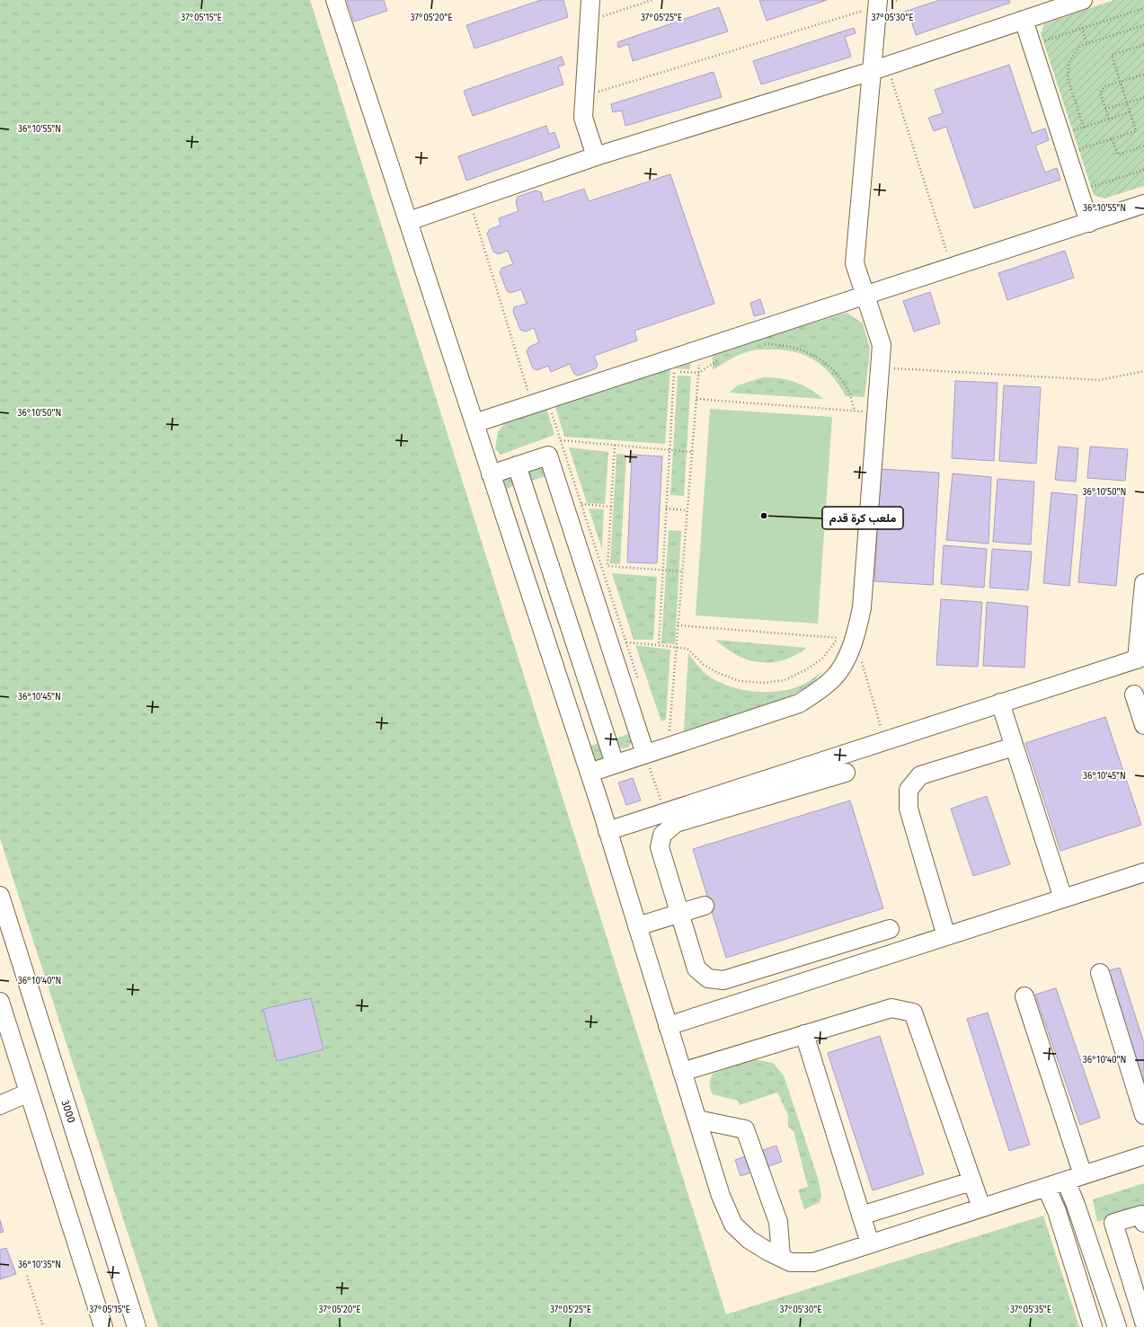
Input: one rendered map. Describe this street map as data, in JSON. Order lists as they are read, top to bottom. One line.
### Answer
{"streets":{"street":["3000"]},"places":["ملعب كرة قدم"],"coordinates":["37°05'15\"E","37°05'20\"E","37°05'25\"E","37°05'30\"E","36°10'55\"N","36°10'50\"N","36°10'45\"N","36°10'40\"N","36°10'35\"N","37°05'35\"E"]}
